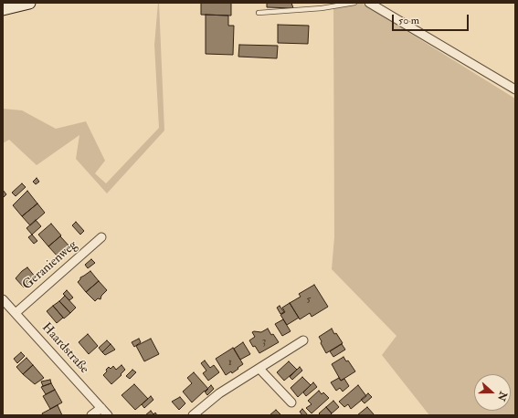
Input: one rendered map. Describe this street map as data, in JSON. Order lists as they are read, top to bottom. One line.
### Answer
{"streets":{"street":["Geranienweg","Haardstraße"]},"crossings":[["Geranienweg","Haardstraße"]],"house_numbers":["5","3","1"],"scale_bar":"50 m","north":"right"}
